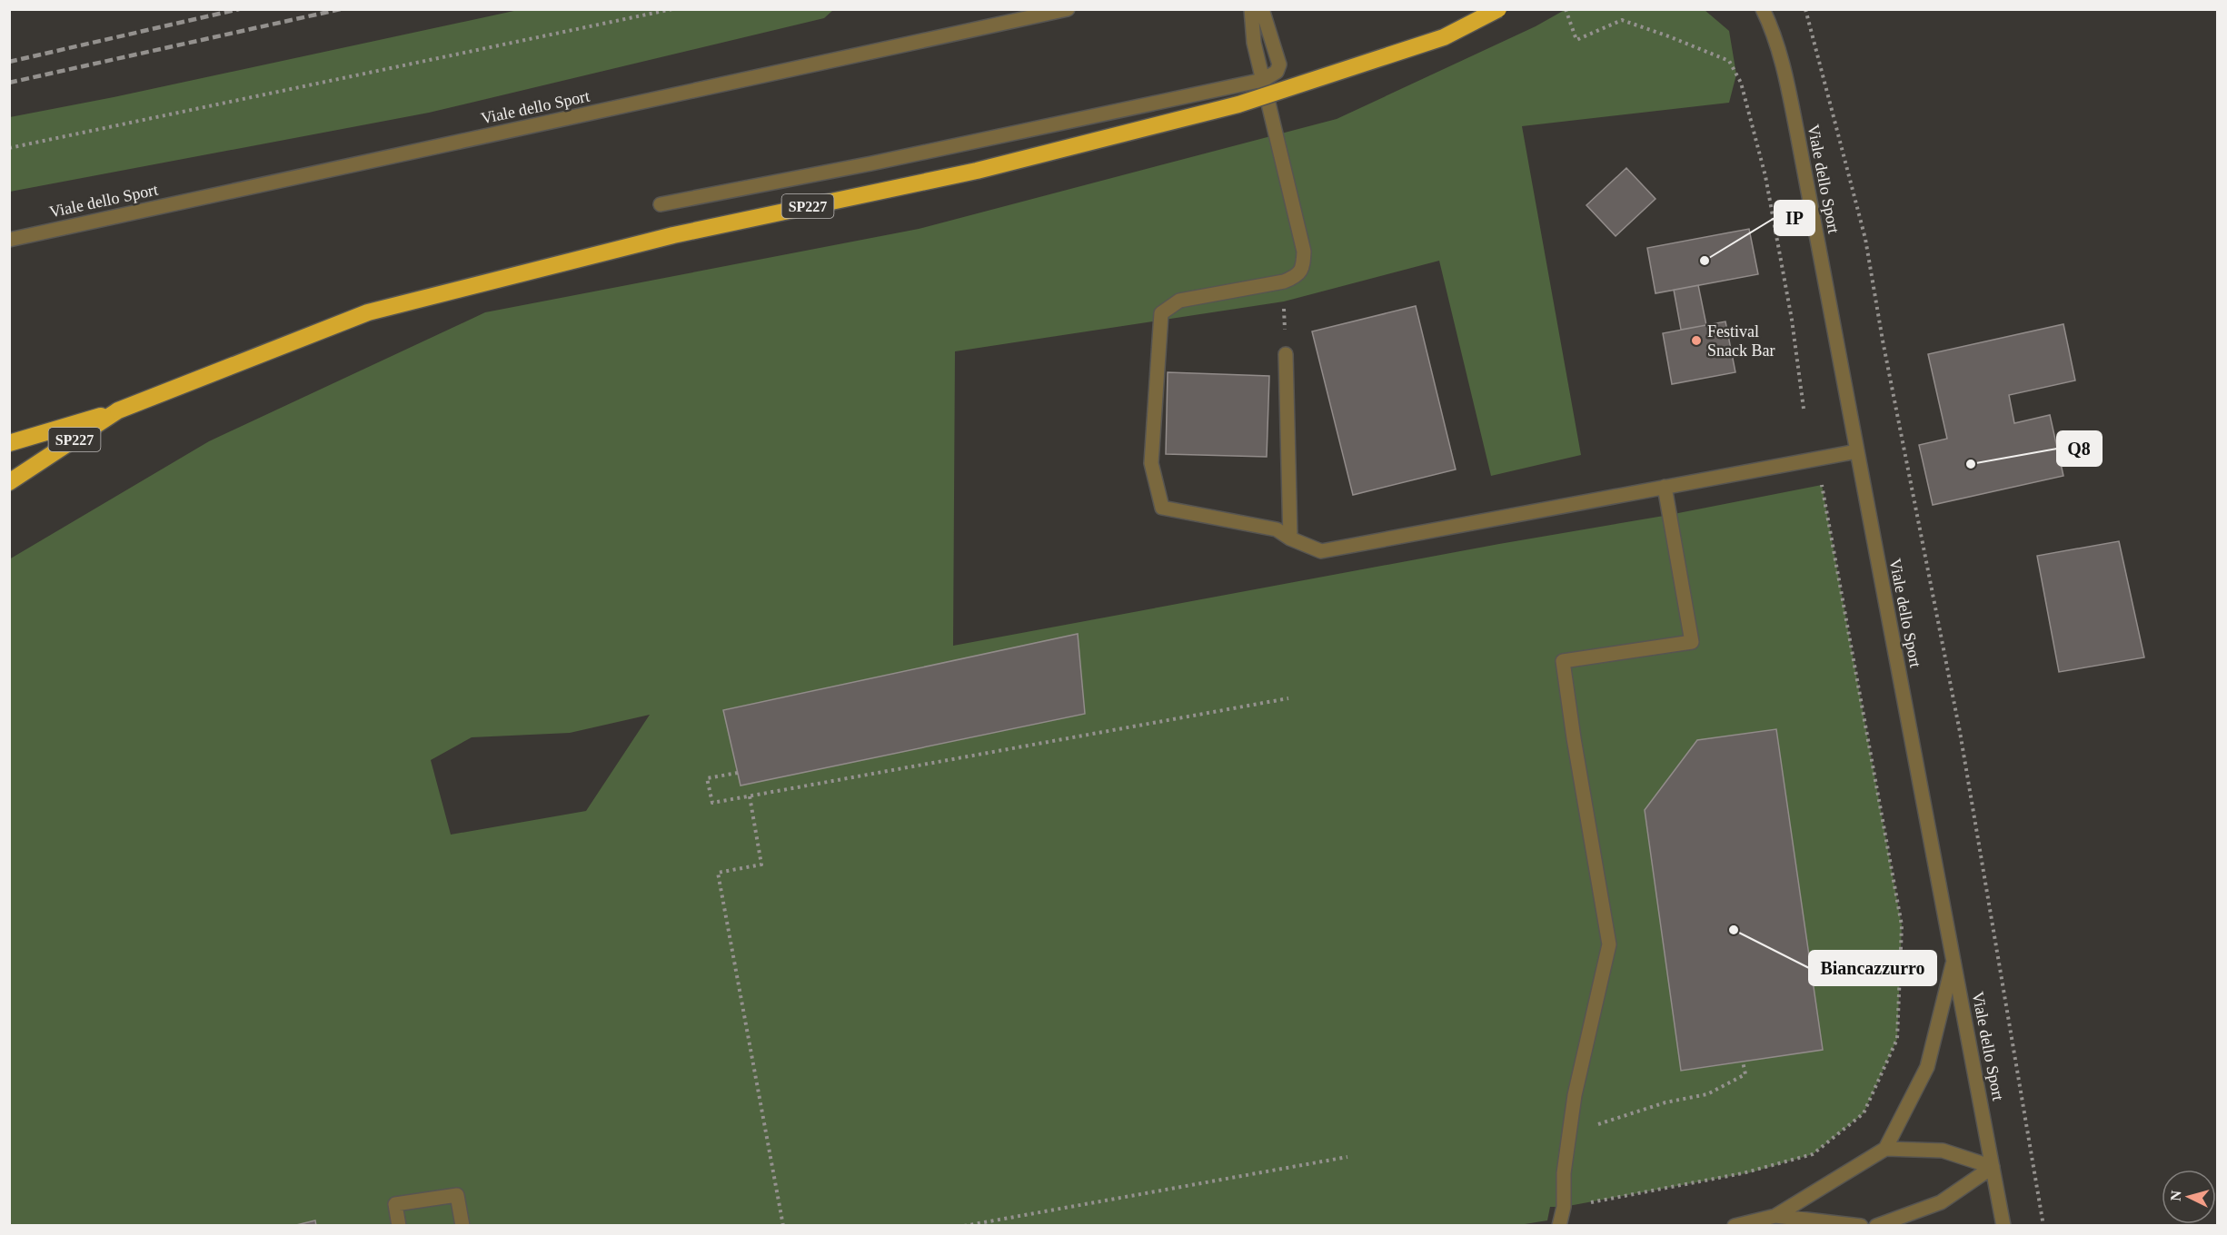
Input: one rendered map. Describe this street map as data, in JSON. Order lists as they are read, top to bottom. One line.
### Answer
{"streets":{"highway":["SP227"],"street":["Viale dello Sport"]},"places":["IP","Festival Snack Bar","Q8","Biancazzurro"],"north":"left"}
